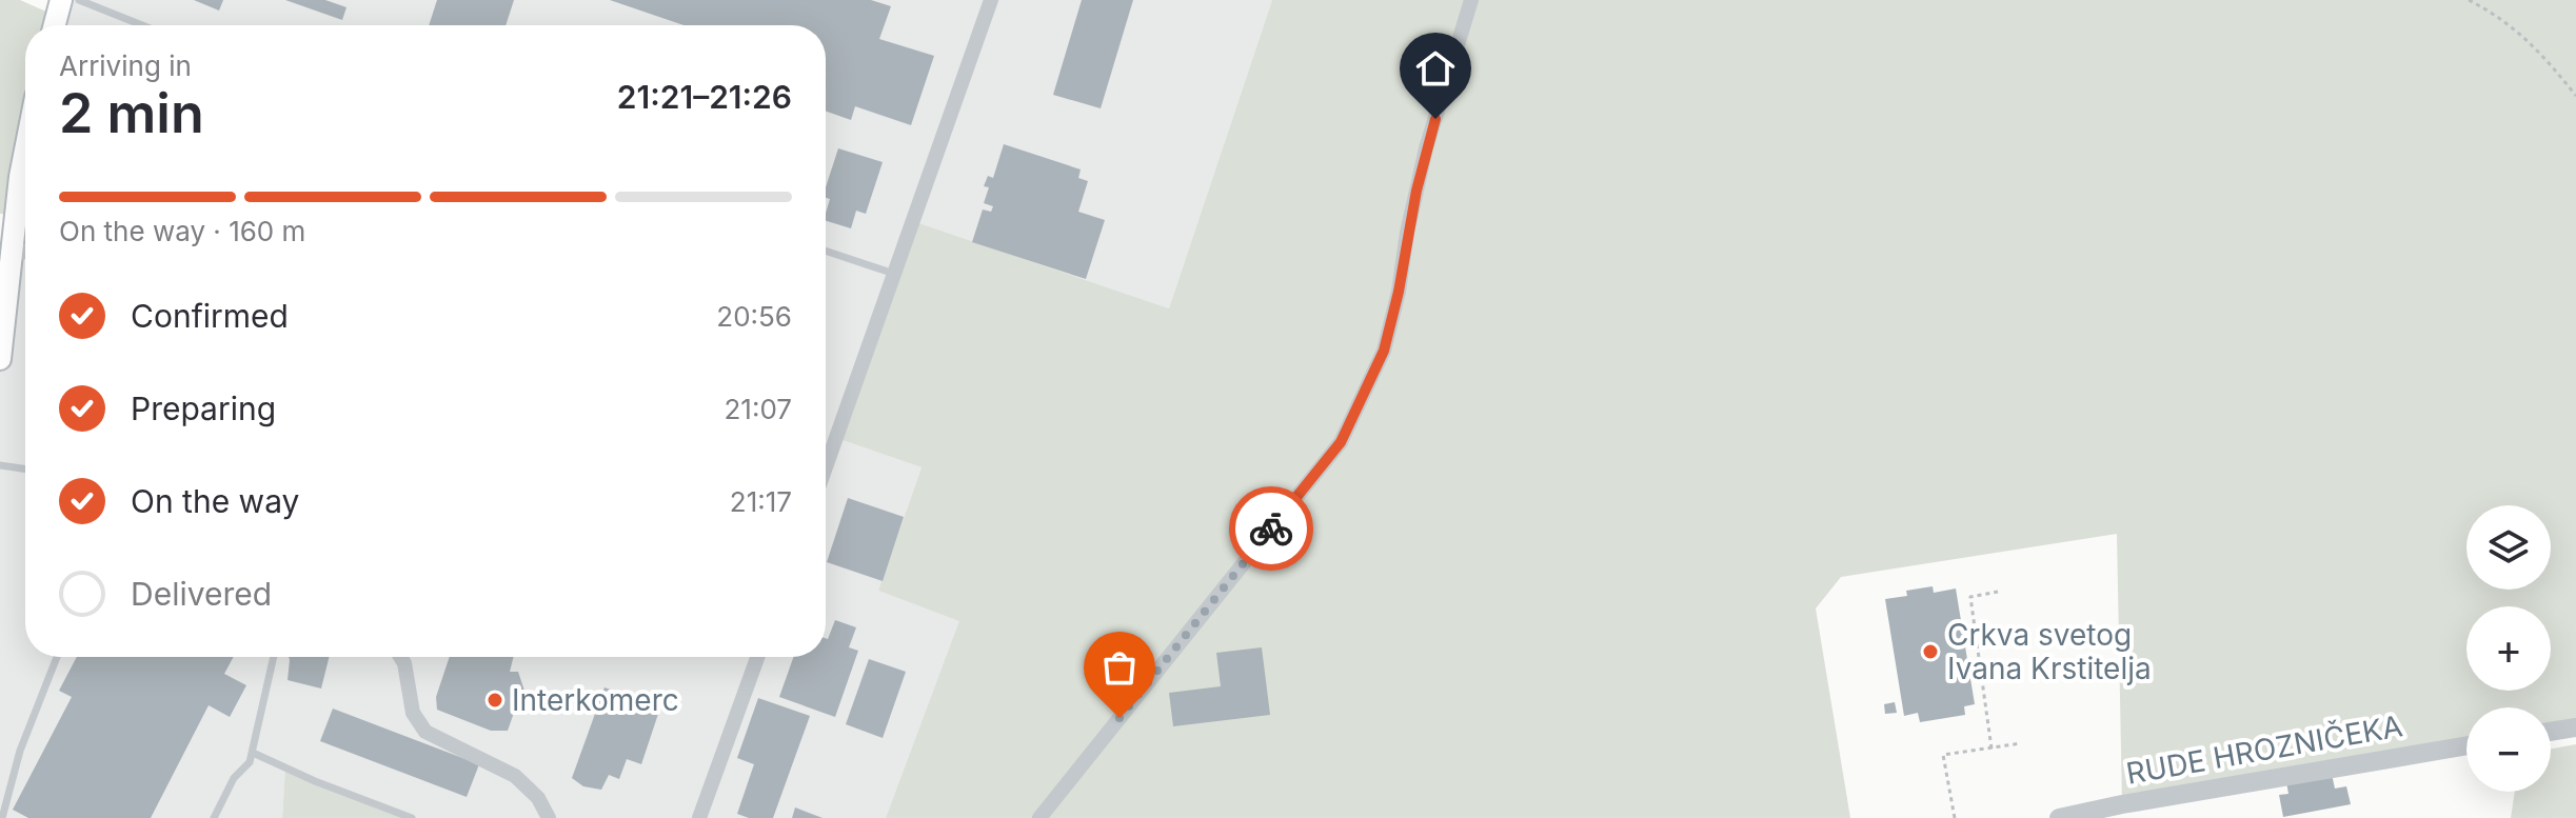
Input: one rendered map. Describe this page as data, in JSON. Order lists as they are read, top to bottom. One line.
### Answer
{"streets":{"street":["RUDE HROZNIČEKA"]},"places":["Crkva svetog Ivana Krstitelja","Interkomerc"],"page":{"heading":["2 min","Arriving in","21:21–21:26"],"bar":"On the way · 160 m","list":[["Confirmed","20:56"],["Preparing","21:07"],["On the way","21:17"],"Delivered"],"map_buttons":["+","−"]}}
